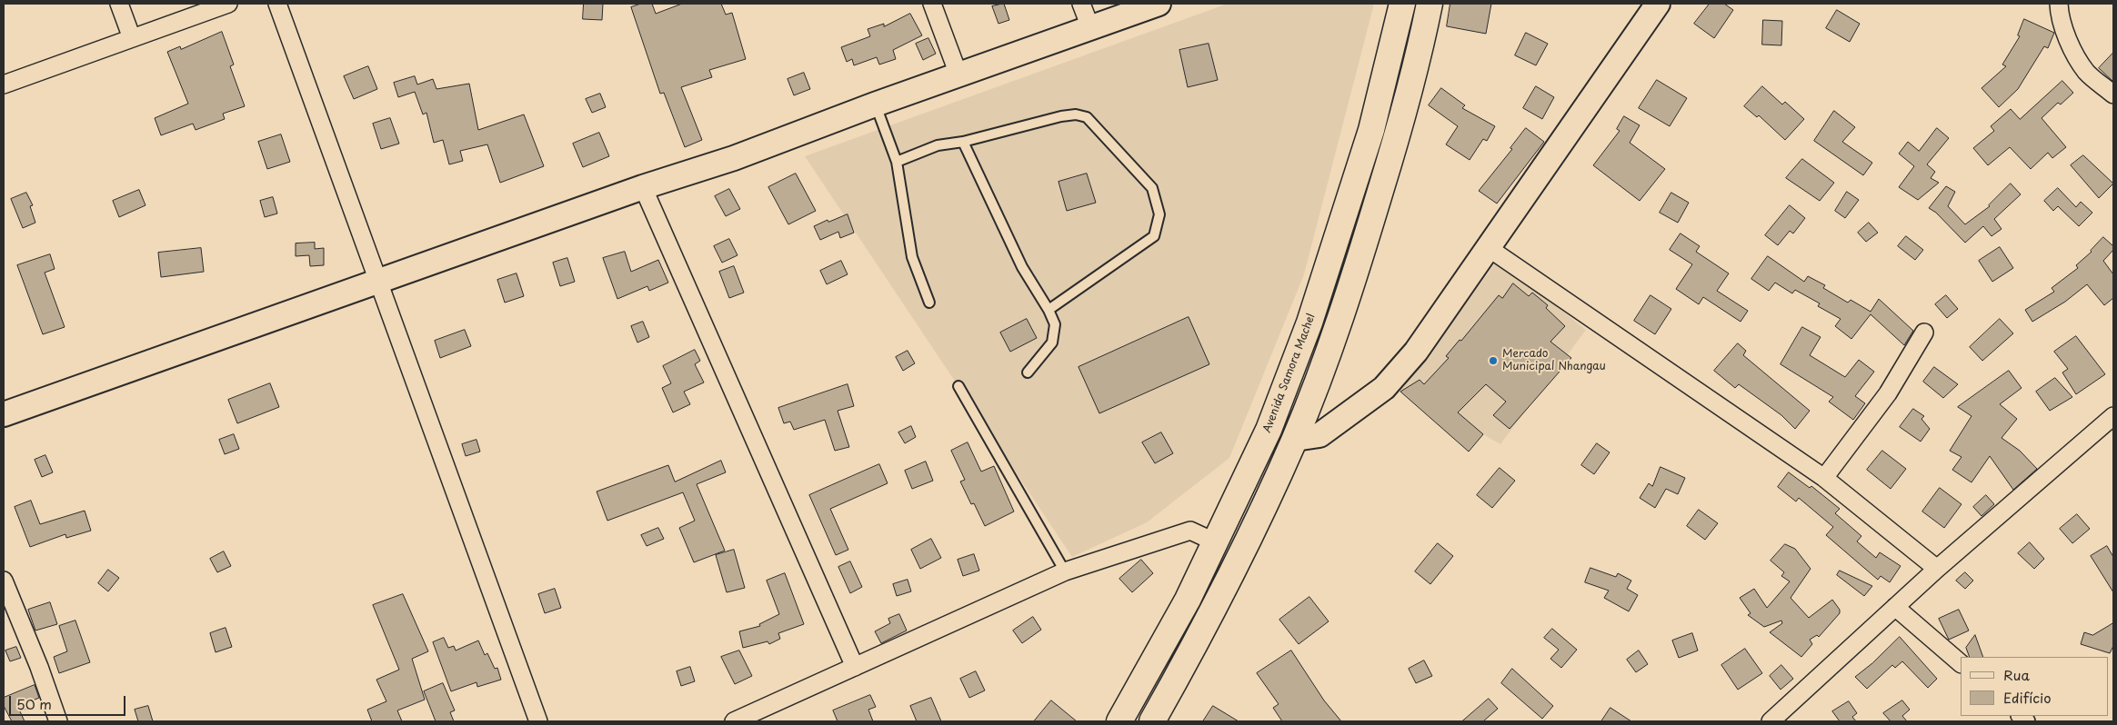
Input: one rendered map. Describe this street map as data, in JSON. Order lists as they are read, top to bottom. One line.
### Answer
{"streets":{"highway":["Avenida Samora Machel"]},"places":["Mercado Municipal Nhangau"],"legend":["Rua","Edifício"],"scale_bar":"50 m"}
